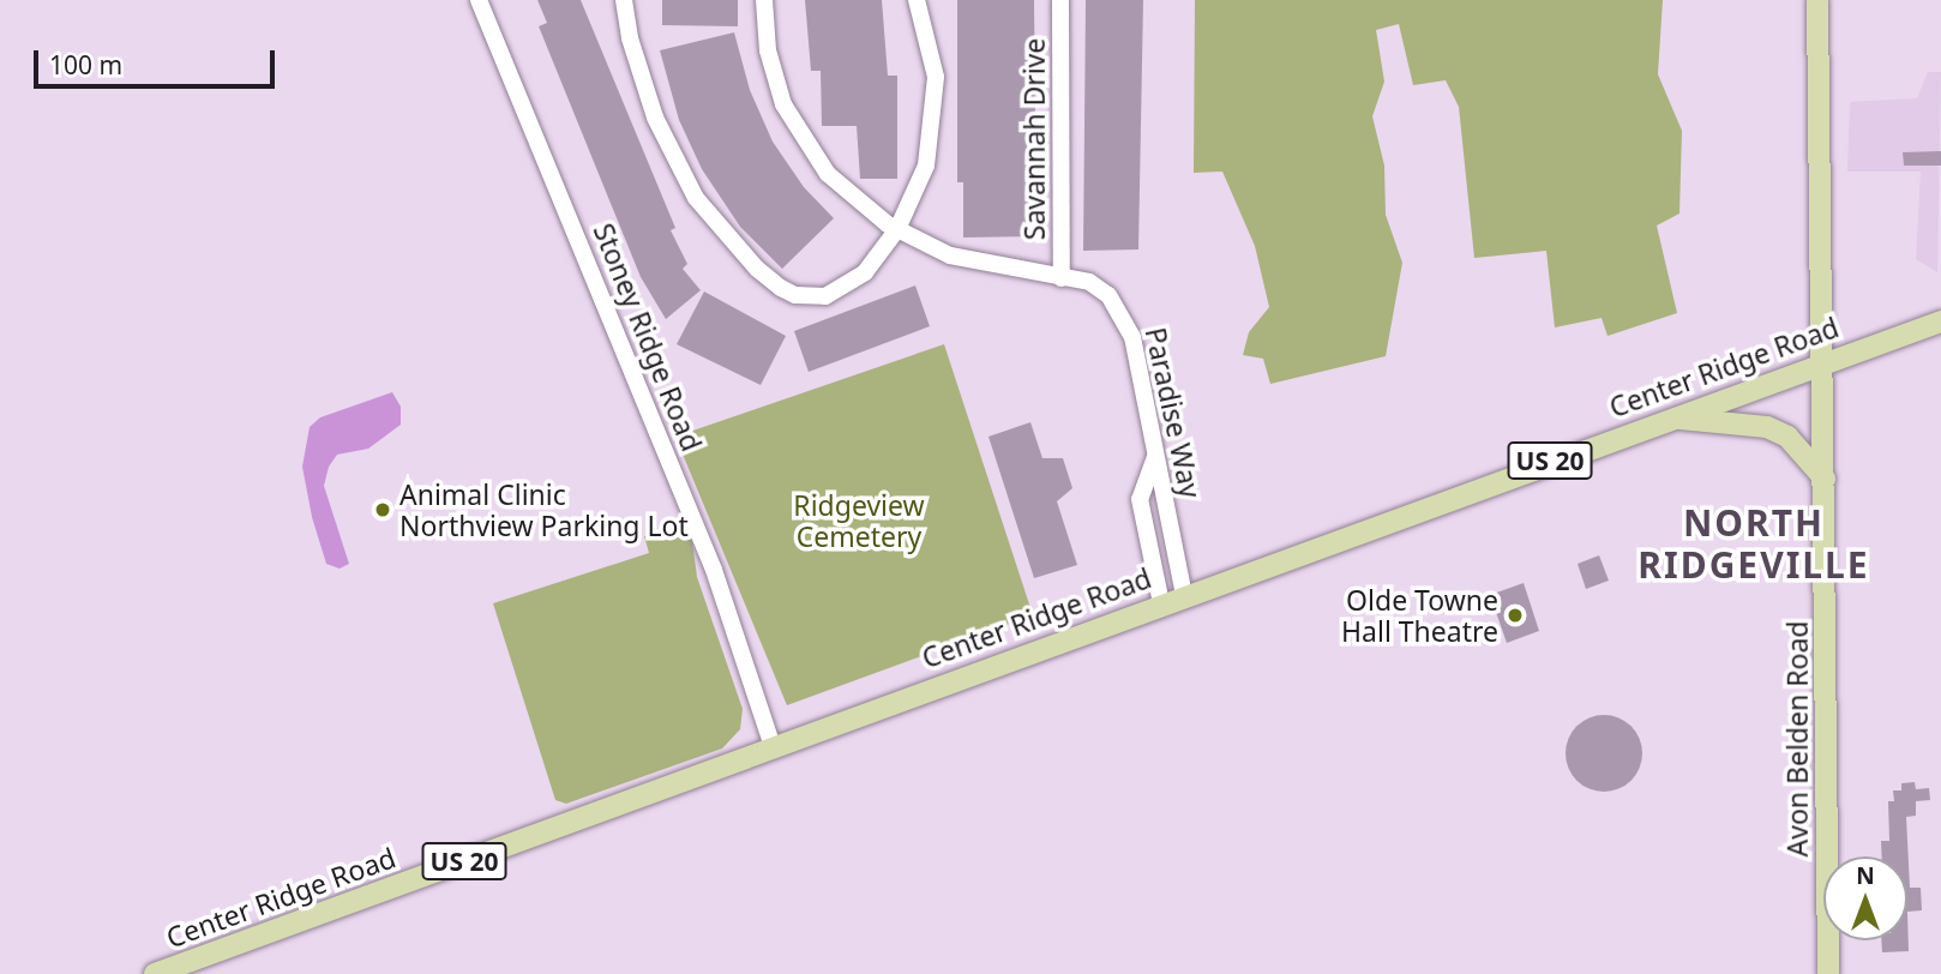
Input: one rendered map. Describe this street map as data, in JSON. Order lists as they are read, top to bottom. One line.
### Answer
{"streets":{"main road":["Center Ridge Road","US 20","Avon Belden Road"],"street":["Savannah Drive","Stoney Ridge Road","Paradise Way"]},"crossings":[["Savannah Drive","Paradise Way"],["Stoney Ridge Road","Center Ridge Road"],["Center Ridge Road","Paradise Way"],["Center Ridge Road","Avon Belden Road"]],"districts":["NORTH RIDGEVILLE"],"parks":["Ridgeview Cemetery"],"places":["Animal Clinic Northview Parking Lot","Olde Towne Hall Theatre"],"scale_bar":"100 m","north":"top"}
